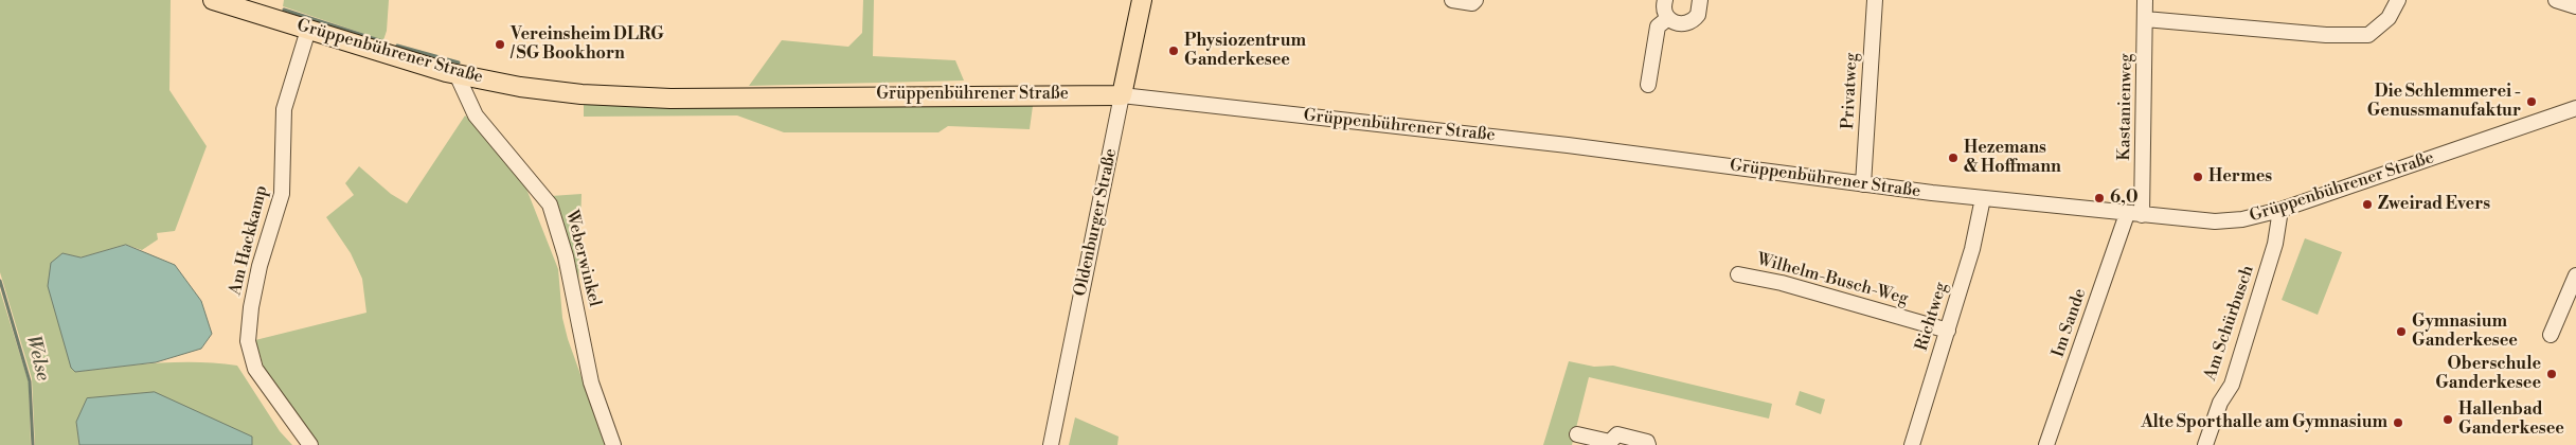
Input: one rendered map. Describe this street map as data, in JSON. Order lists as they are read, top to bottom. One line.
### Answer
{"streets":{"main road":["Grüppenbührener Straße","Oldenburger Straße"],"street":["Privatweg","Kastanienweg","Am Hackkamp","Weberwinkel","Wilhelm-Busch-Weg","Richtweg","Im Sande","Am Schürbusch"]},"crossings":[["Grüppenbührener Straße","Privatweg"],["Grüppenbührener Straße","Kastanienweg"],["Grüppenbührener Straße","Oldenburger Straße"],["Grüppenbührener Straße","Am Hackkamp"],["Grüppenbührener Straße","Weberwinkel"],["Grüppenbührener Straße","Richtweg"],["Grüppenbührener Straße","Im Sande"],["Grüppenbührener Straße","Am Schürbusch"],["Kastanienweg","Im Sande"],["Wilhelm-Busch-Weg","Richtweg"]],"water":["Welse"],"places":["Vereinsheim DLRG / SG Bookhorn","Physiozentrum Ganderkesee","Die Schlemmerei - Genussmanufaktur","Hezemans & Hoffmann","Hermes","6,0","Zweirad Evers","Gymnasium Ganderkesee","Oberschule Ganderkesee","Hallenbad Ganderkesee","Alte Sporthalle am Gymnasium"]}
